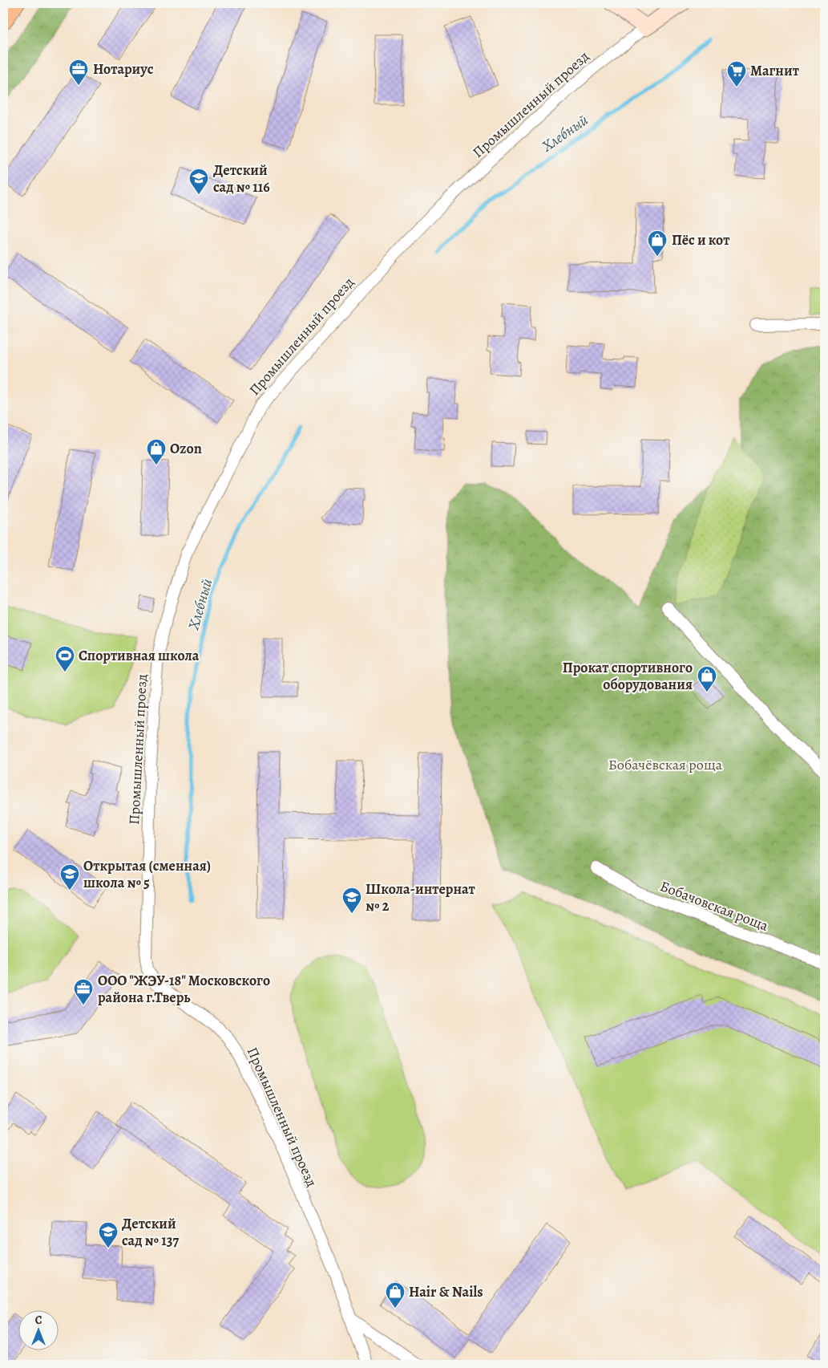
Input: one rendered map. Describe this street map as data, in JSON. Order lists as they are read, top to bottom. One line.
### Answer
{"streets":{"street":["Промышленный проезд","Бобачовская роща"]},"water":["Хлебный"],"parks":["Бобачёвская роща"],"places":{"office":["Нотариус","ООО \"ЖЭУ-18\" Московского района г.Тверь"],"supermarket":["Магнит"],"school or university":["Детский сад № 116","Открытая (сменная) школа № 5","Школа-интернат № 2","Детский сад № 137"],"shop":["Пёс и кот","Ozon","Прокат спортивного оборудования","Hair & Nails"],"sports":["Спортивная школа"]},"north":"top"}
